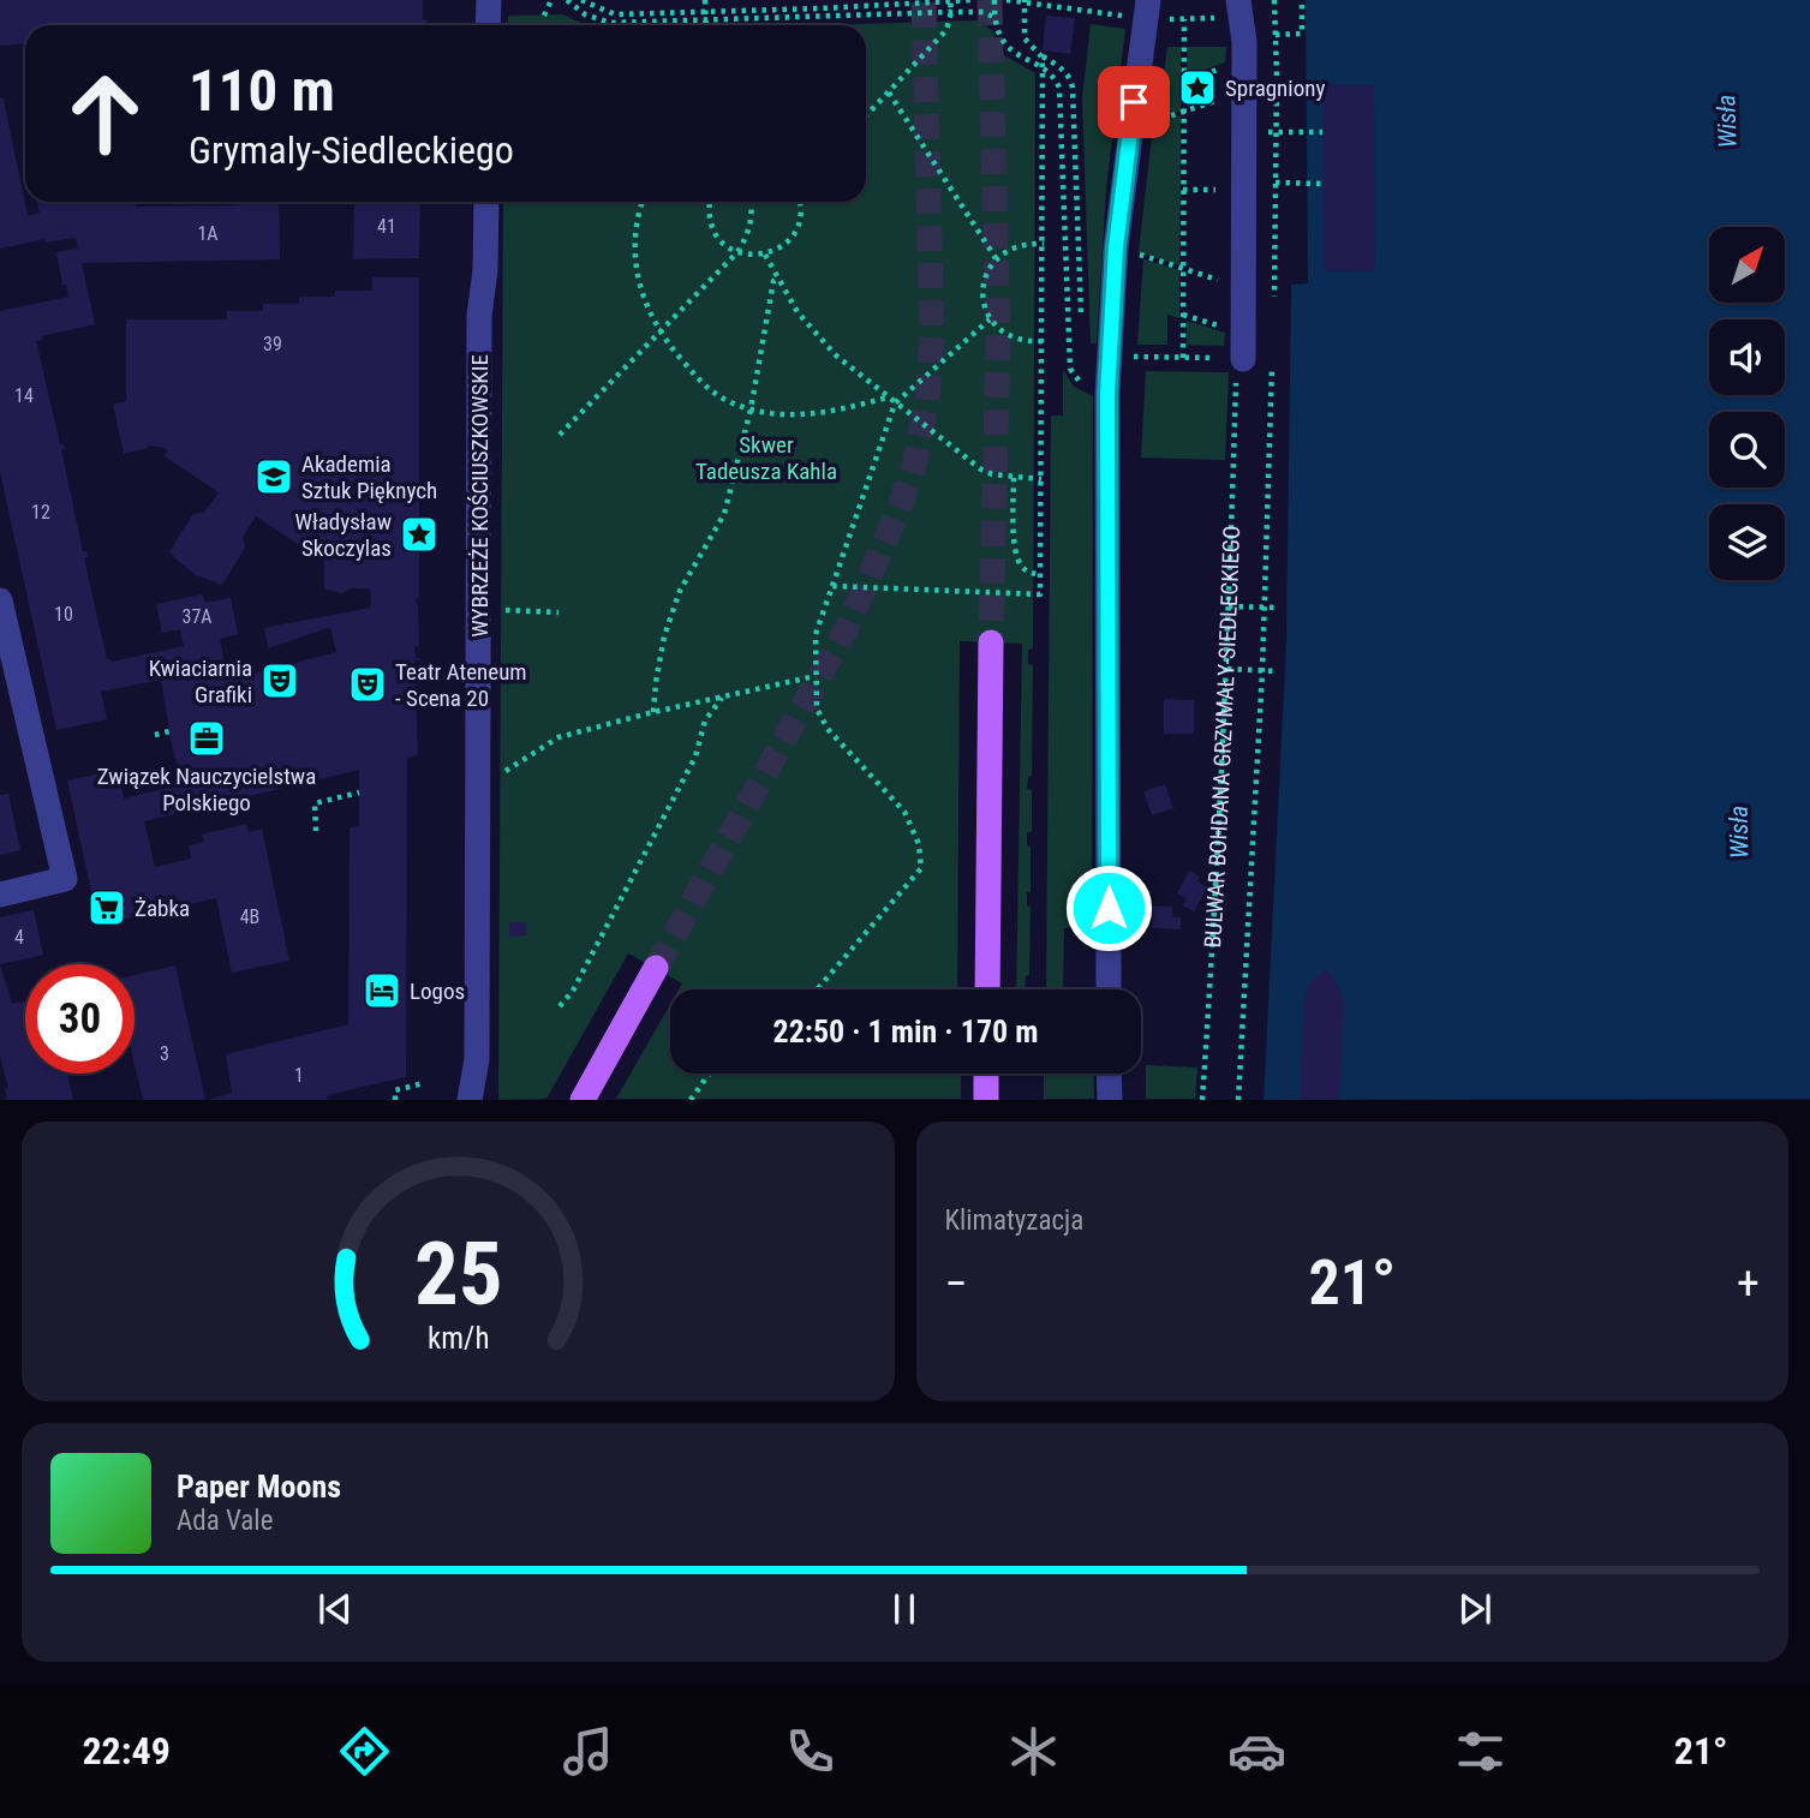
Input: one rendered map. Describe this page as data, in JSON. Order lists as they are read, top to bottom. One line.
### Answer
{"streets":{"street":["WYBRZEŻE KOŚCIUSZKOWSKIE"],"path":["BULWAR BOHDANA GRZYMAŁY-SIEDLECKIEGO"]},"water":["Wisła"],"parks":["Skwer Tadeusza Kahla"],"places":{"place":["Spragniony","Władysław Skoczylas"],"school or university":["Akademia Sztuk Pięknych"],"theatre":["Kwiaciarnia Grafiki","Teatr Ateneum - Scena 20"],"office":["Związek Nauczycielstwa Polskiego"],"supermarket":["Żabka"],"hotel":["Logos"]},"house_numbers":["41","1A","39","14","12","10","37A","4B","4","3","1"],"north":"top right","page":{"turn":["110 m","Grymaly-Siedleckiego"],"limit":"30","trip":"22:50 · 1 min · 170 m","tile":"Klimatyzacja","heat":["−","21°","+"],"song":["Paper Moons","Ada Vale"],"tabs":["22:49","21°"],"gauge":["25","km/h"]}}
